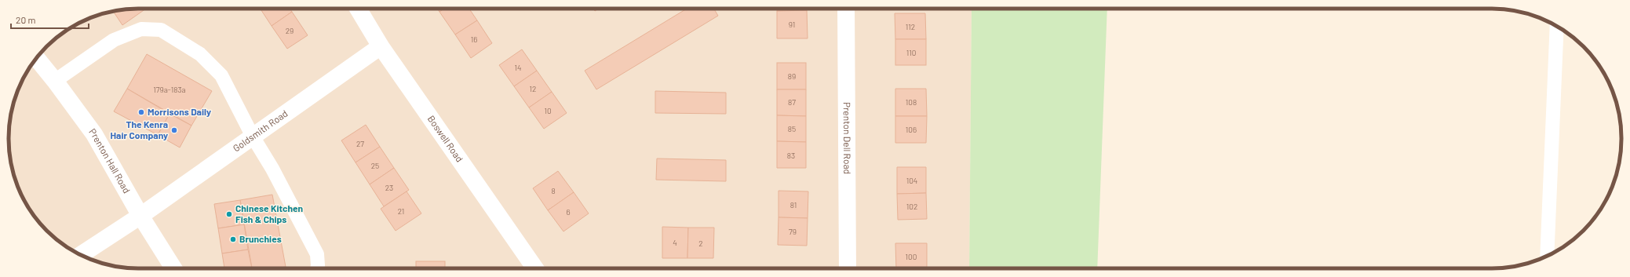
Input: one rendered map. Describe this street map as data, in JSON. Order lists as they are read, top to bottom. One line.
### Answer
{"streets":{"street":["Goldsmith Road","Prenton Dell Road","Boswell Road","Prenton Hall Road"]},"crossings":[["Goldsmith Road","Boswell Road"],["Goldsmith Road","Prenton Hall Road"]],"places":["Morrisons Daily","The Kenra Hair Company","Chinese Kitchen Fish & Chips","Brunchies"],"house_numbers":["91","112","29","16","110","14","89","12","179a-183a","87","108","10","85","106","27","83","25","104","23","8","81","102","21","6","79","4","2","100"],"scale_bar":"20 m"}
